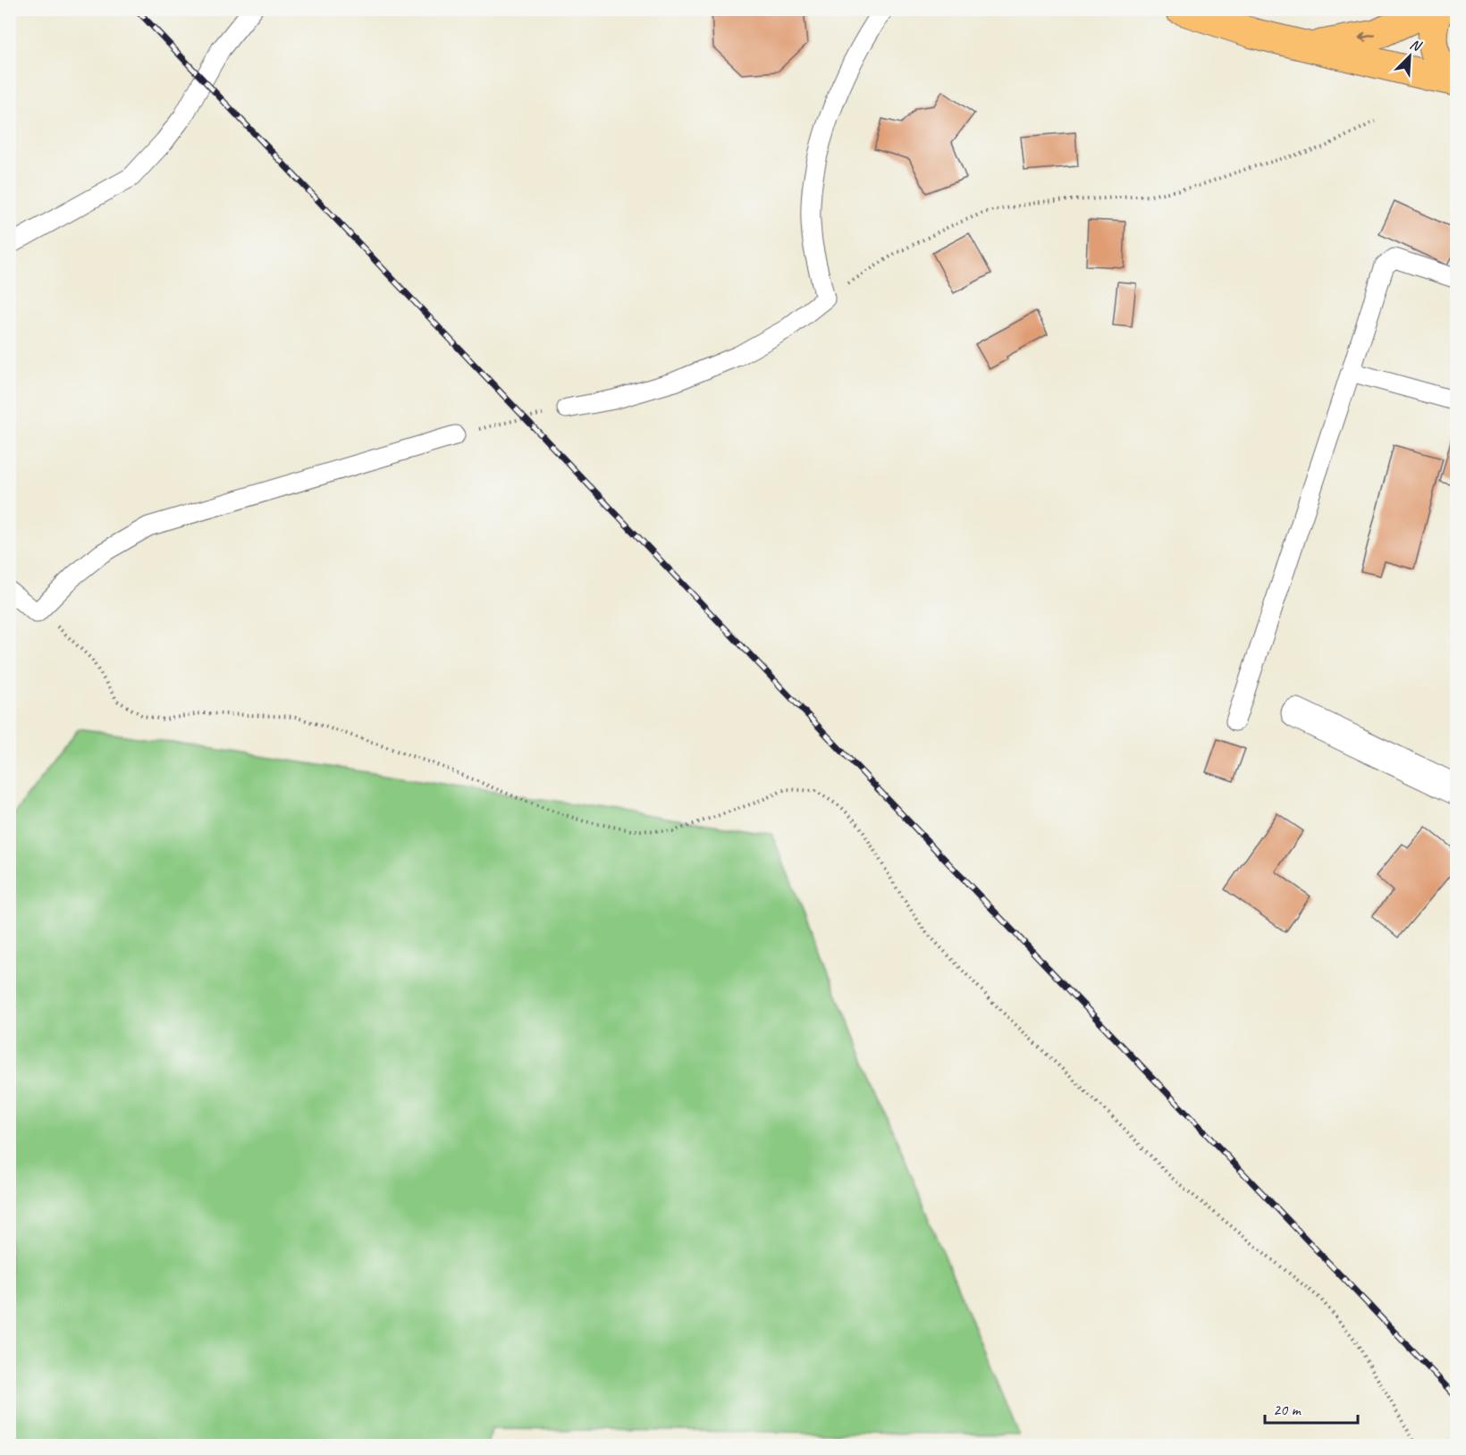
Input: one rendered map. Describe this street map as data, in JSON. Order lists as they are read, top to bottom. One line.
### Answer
{"scale_bar":"20 m","north":"top right"}
